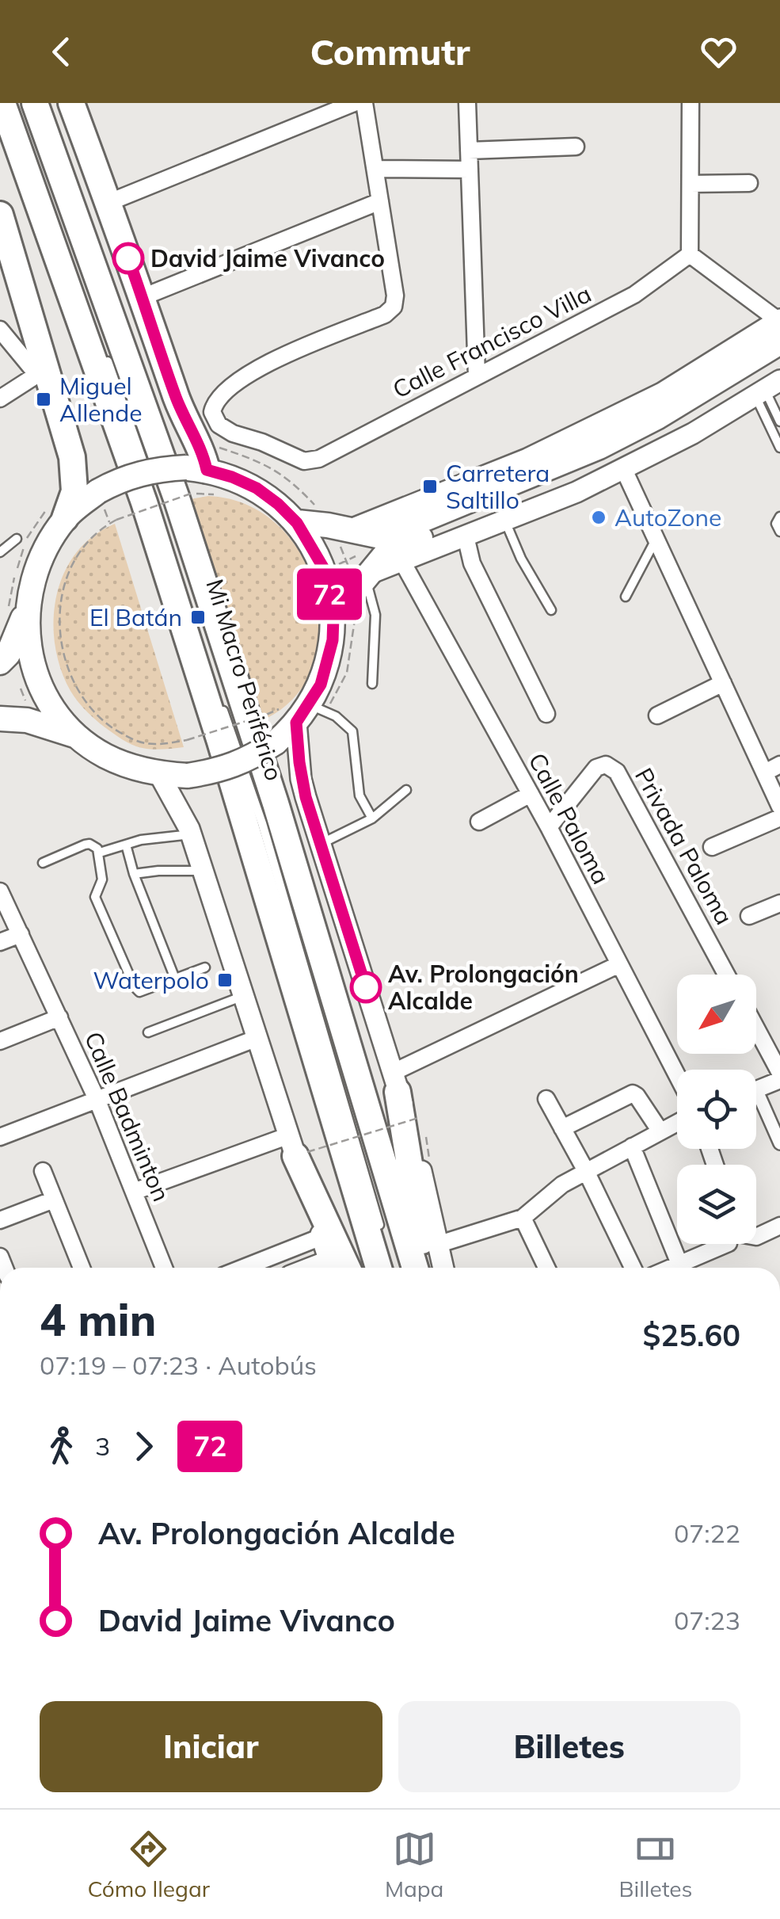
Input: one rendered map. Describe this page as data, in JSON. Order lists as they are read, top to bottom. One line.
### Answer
{"streets":{"street":["Calle Francisco Villa","Calle Paloma","Privada Paloma","Calle Badminton"],"lane":["Mi Macro Periférico"]},"crossings":[["Calle Paloma","Privada Paloma"]],"places":{"other":["David Jaime Vivanco","AutoZone","Av. Prolongación Alcalde"],"transit":["Miguel Allende","Carretera Saltillo","El Batán","Waterpolo"]},"lines":["bus line 72"],"north":"bottom left","page":{"header":"Commutr","on_map":"72","heading":["4 min","07:19 – 07:23 · Autobús","$25.60"],"legs":["3","72"],"list":[{"name":"Av. Prolongación Alcalde","value":"07:22"},{"name":"David Jaime Vivanco","value":"07:23"}],"buttons":["Iniciar","Billetes"],"tabs":["Cómo llegar","Mapa","Billetes"]}}
